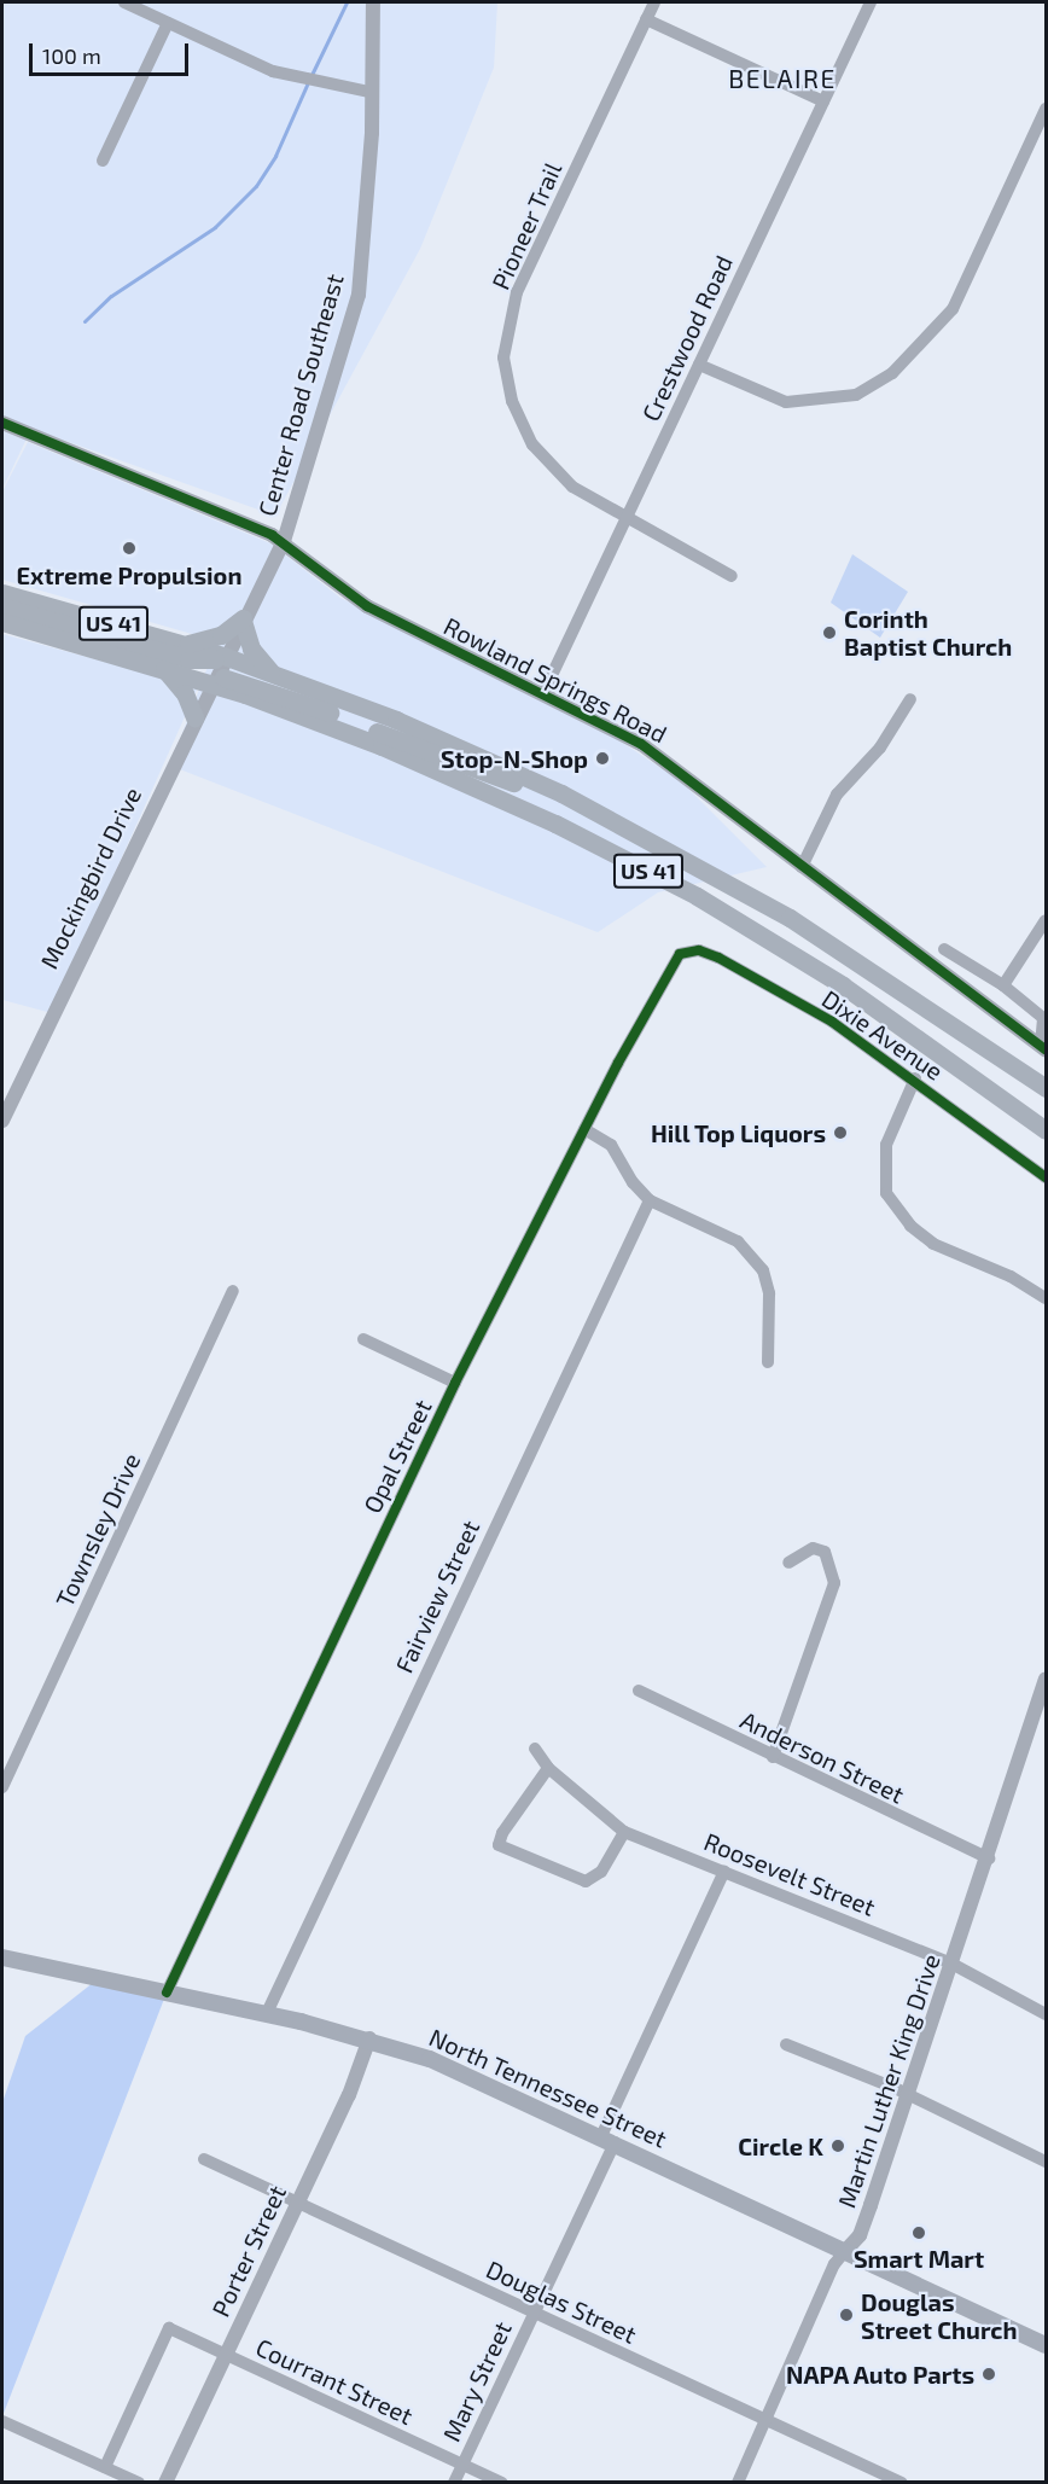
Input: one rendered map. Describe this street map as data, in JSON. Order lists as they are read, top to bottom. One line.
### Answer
{"streets":{"main road":["US 41","North Tennessee Street"],"street":["Pioneer Trail","Crestwood Road","Center Road Southeast","Rowland Springs Road","Mockingbird Drive","Dixie Avenue","Opal Street","Townsley Drive","Fairview Street","Anderson Street","Roosevelt Street","Martin Luther King Drive","Porter Street","Douglas Street","Courrant Street","Mary Street"]},"crossings":[["Pioneer Trail","Crestwood Road"],["Crestwood Road","Rowland Springs Road"],["Center Road Southeast","Rowland Springs Road"],["Center Road Southeast","Mockingbird Drive"],["US 41","Mockingbird Drive"],["Dixie Avenue","Opal Street"],["Opal Street","North Tennessee Street"],["Fairview Street","North Tennessee Street"],["Anderson Street","Martin Luther King Drive"],["Roosevelt Street","Martin Luther King Drive"],["Roosevelt Street","Mary Street"],["Martin Luther King Drive","North Tennessee Street"],["Martin Luther King Drive","Douglas Street"],["North Tennessee Street","Porter Street"],["North Tennessee Street","Mary Street"],["Porter Street","Douglas Street"],["Porter Street","Courrant Street"],["Douglas Street","Mary Street"],["Courrant Street","Mary Street"]],"districts":["BELAIRE"],"places":["Extreme Propulsion","Corinth Baptist Church","Stop-N-Shop","Hill Top Liquors","Circle K","Smart Mart","Douglas Street Church","NAPA Auto Parts"],"scale_bar":"100 m"}
